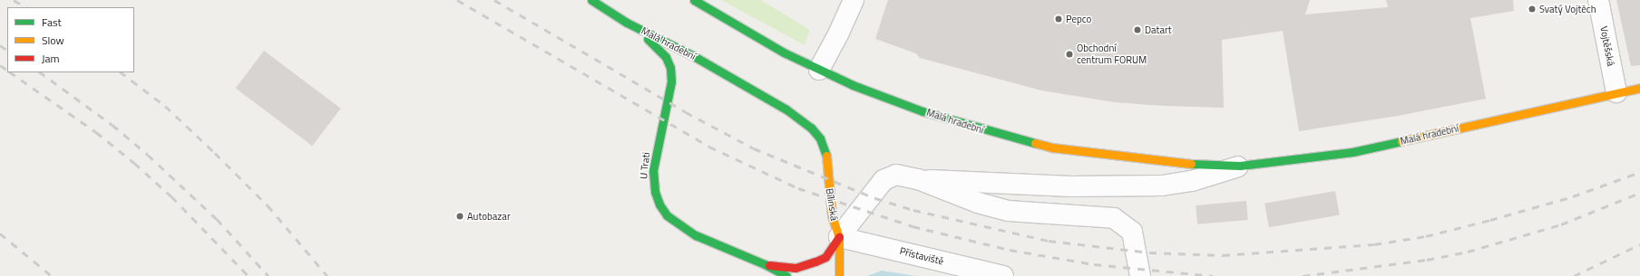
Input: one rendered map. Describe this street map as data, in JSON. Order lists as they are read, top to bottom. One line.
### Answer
{"streets":{"street":["Malá hradební","Vojtěšská","U Trati","Bílinská","Přístaviště"]},"crossings":[["Malá hradební","Vojtěšská"],["Malá hradební","U Trati"],["Malá hradební","Bílinská"],["Bílinská","Přístaviště"]],"places":["Svatý Vojtěch","Pepco","Datart","Obchodní centrum FORUM","Autobazar"],"legend":["Fast","Slow","Jam"]}
